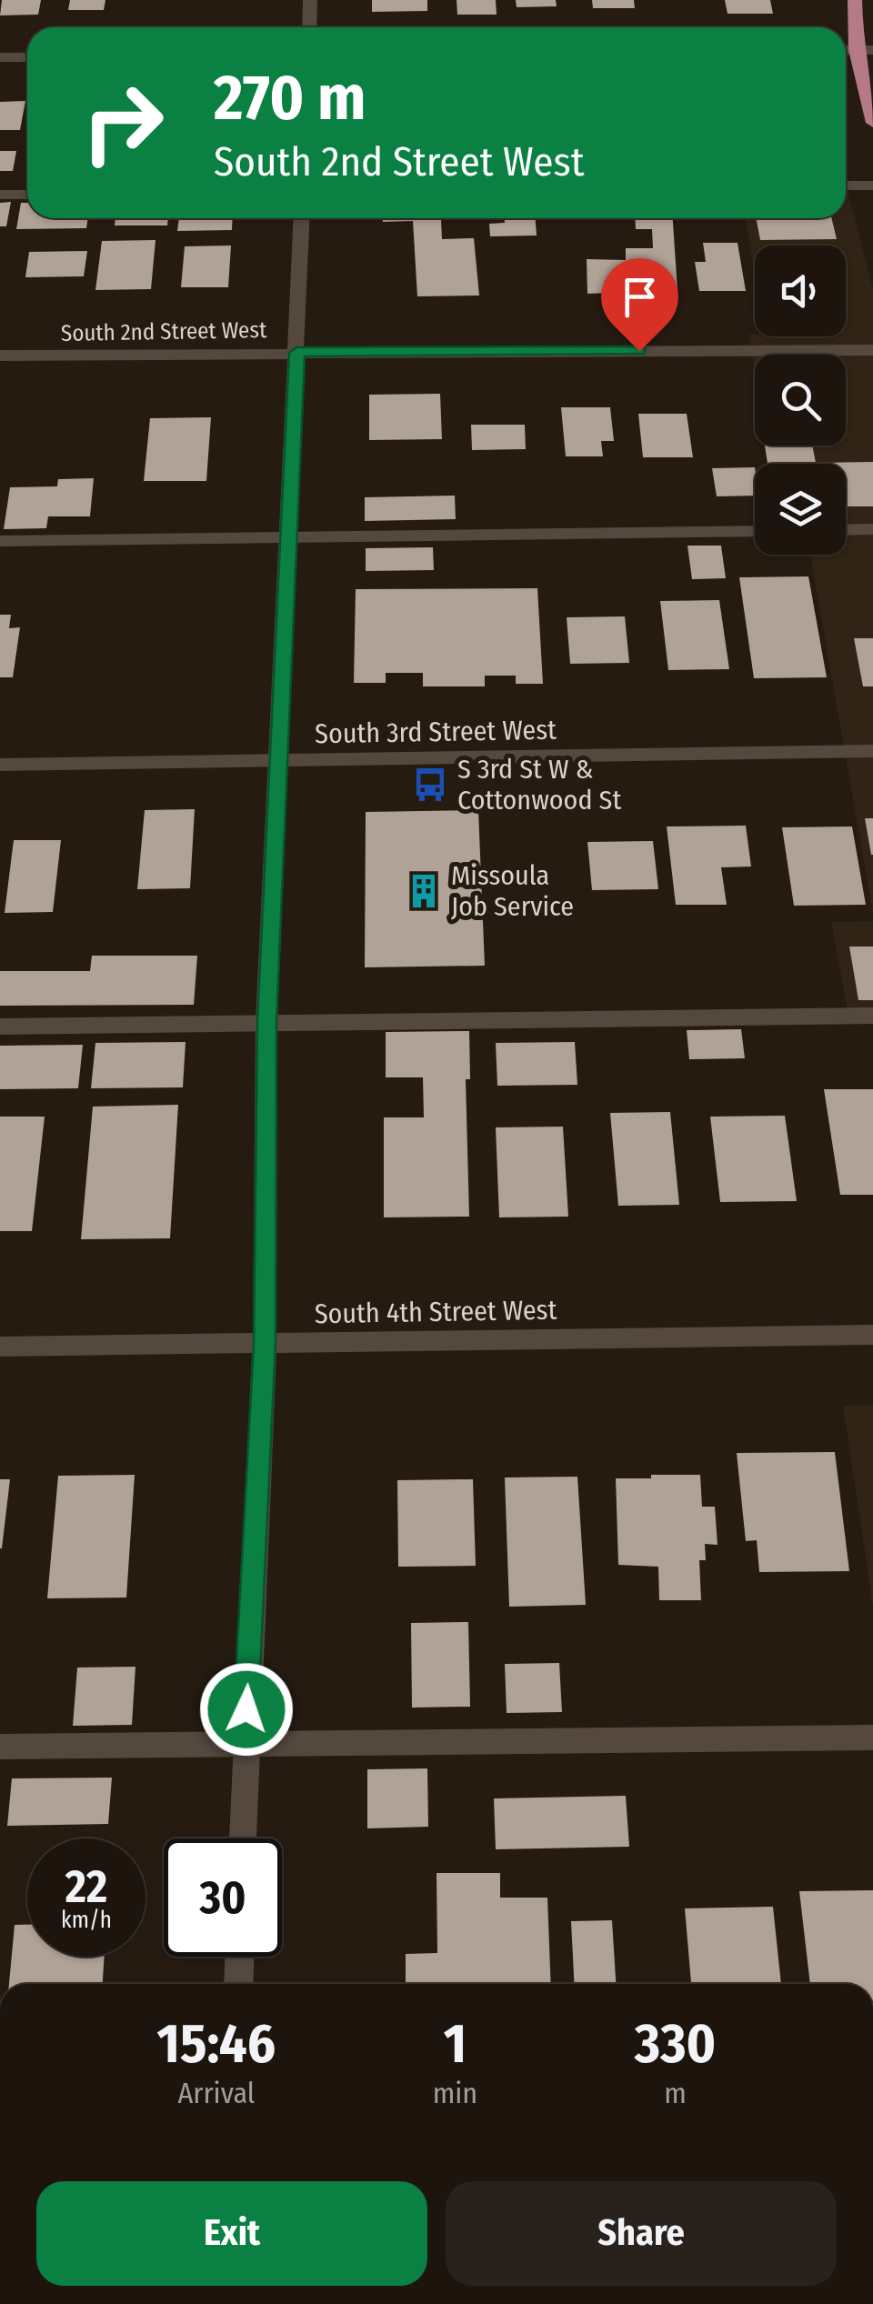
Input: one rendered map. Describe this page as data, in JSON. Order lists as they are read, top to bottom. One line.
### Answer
{"streets":{"street":["South 2nd Street West","South 3rd Street West","South 4th Street West"]},"places":{"bus stop":["S 3rd St W & Cottonwood St"],"building":["Missoula Job Service"]},"page":{"turn":["270 m","South 2nd Street West"],"speed":"22 km/h","limit":"30","eta":["15:46","Arrival","1","min","330","m"],"buttons":["Exit","Share"]}}
